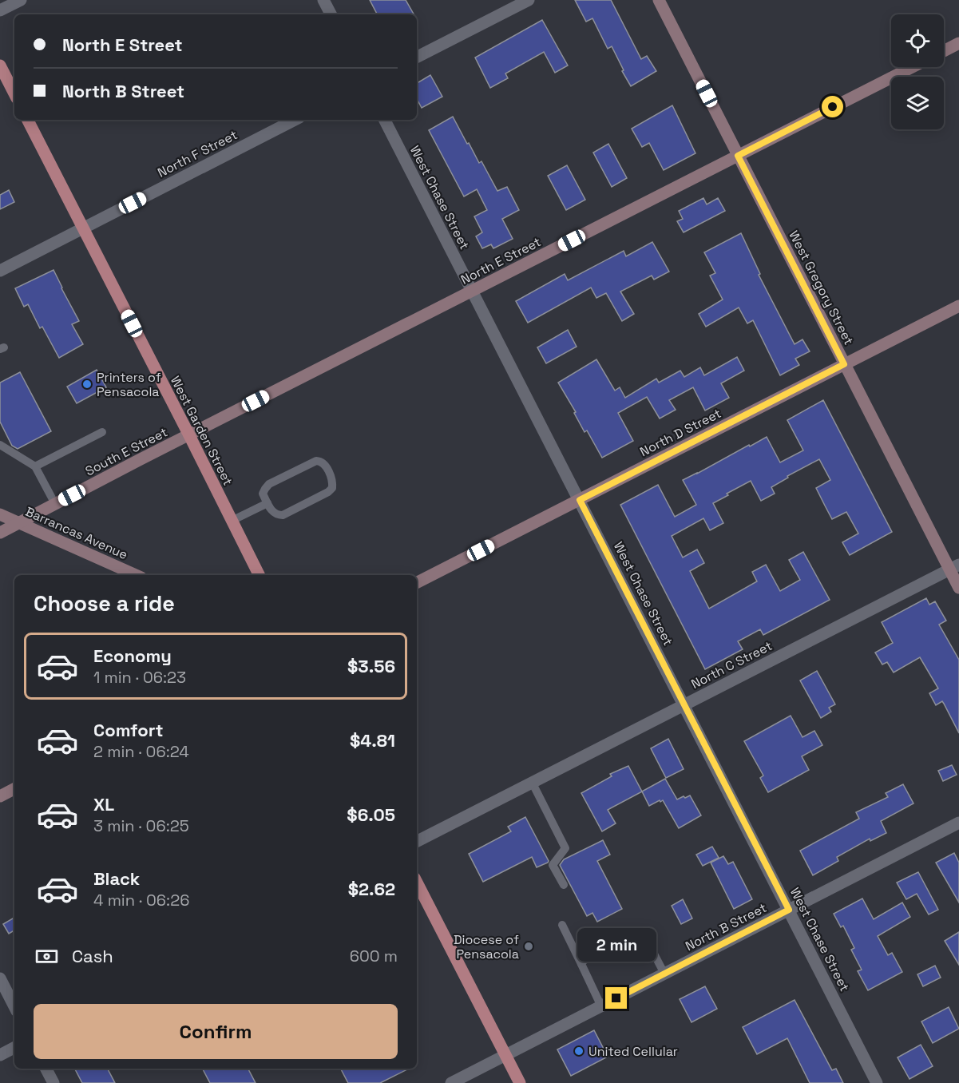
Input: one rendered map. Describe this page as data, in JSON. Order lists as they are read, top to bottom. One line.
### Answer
{"streets":{"main road":["West Garden Street"],"street":["North F Street","West Chase Street","North E Street","West Gregory Street","North D Street","South E Street","Barrancas Avenue","North C Street","North B Street"]},"crossings":[["North F Street","West Garden Street"],["West Chase Street","North E Street"],["West Chase Street","North D Street"],["West Chase Street","North C Street"],["West Chase Street","North B Street"],["North E Street","West Gregory Street"],["North E Street","West Garden Street"],["North E Street","South E Street"],["West Gregory Street","North D Street"],["West Gregory Street","North C Street"],["West Garden Street","South E Street"],["South E Street","Barrancas Avenue"]],"places":["Printers of Pensacola","Diocese of Pensacola","United Cellular"],"page":{"banner":["North E Street","North B Street"],"heading":"Choose a ride","list":[{"name":"Economy","note":"1 min · 06:23","value":"$3.56"},{"name":"Comfort","note":"2 min · 06:24","value":"$4.81"},{"name":"XL","note":"3 min · 06:25","value":"$6.05"},{"name":"Black","note":"4 min · 06:26","value":"$2.62"}],"bubble":"2 min","pay":["Cash","600 m"],"buttons":"Confirm"}}
